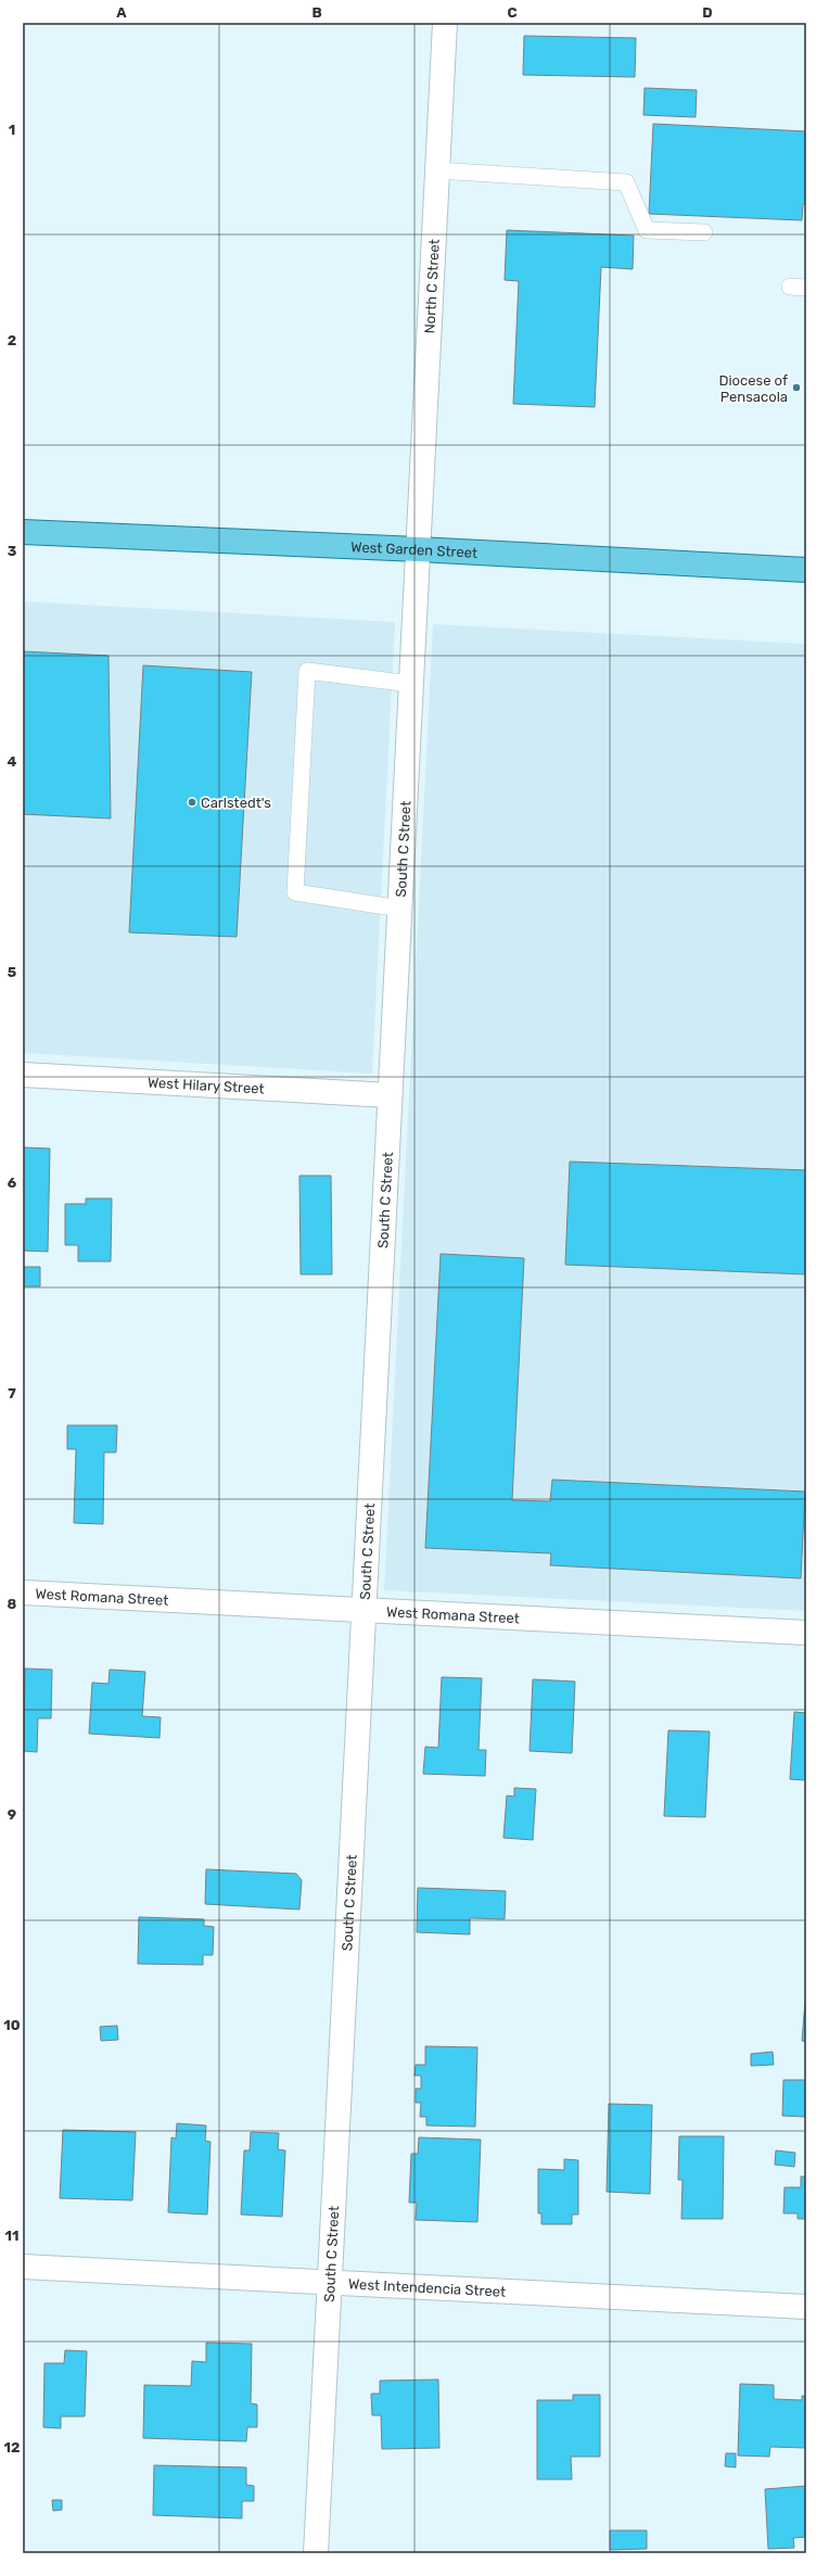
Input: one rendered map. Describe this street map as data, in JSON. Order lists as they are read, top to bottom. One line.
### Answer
{"streets":{"main road":["West Garden Street"],"street":["North C Street","South C Street","West Hilary Street","West Romana Street","West Intendencia Street"]},"crossings":[["North C Street","West Garden Street"],["North C Street","South C Street"],["West Garden Street","South C Street"],["South C Street","West Hilary Street"],["South C Street","West Romana Street"],["South C Street","West Intendencia Street"]],"places":["Diocese of Pensacola","Carlstedt's"],"grid":{"columns":["A","B","C","D"],"rows":["1","2","3","4","5","6","7","8","9","10","11","12"]}}
